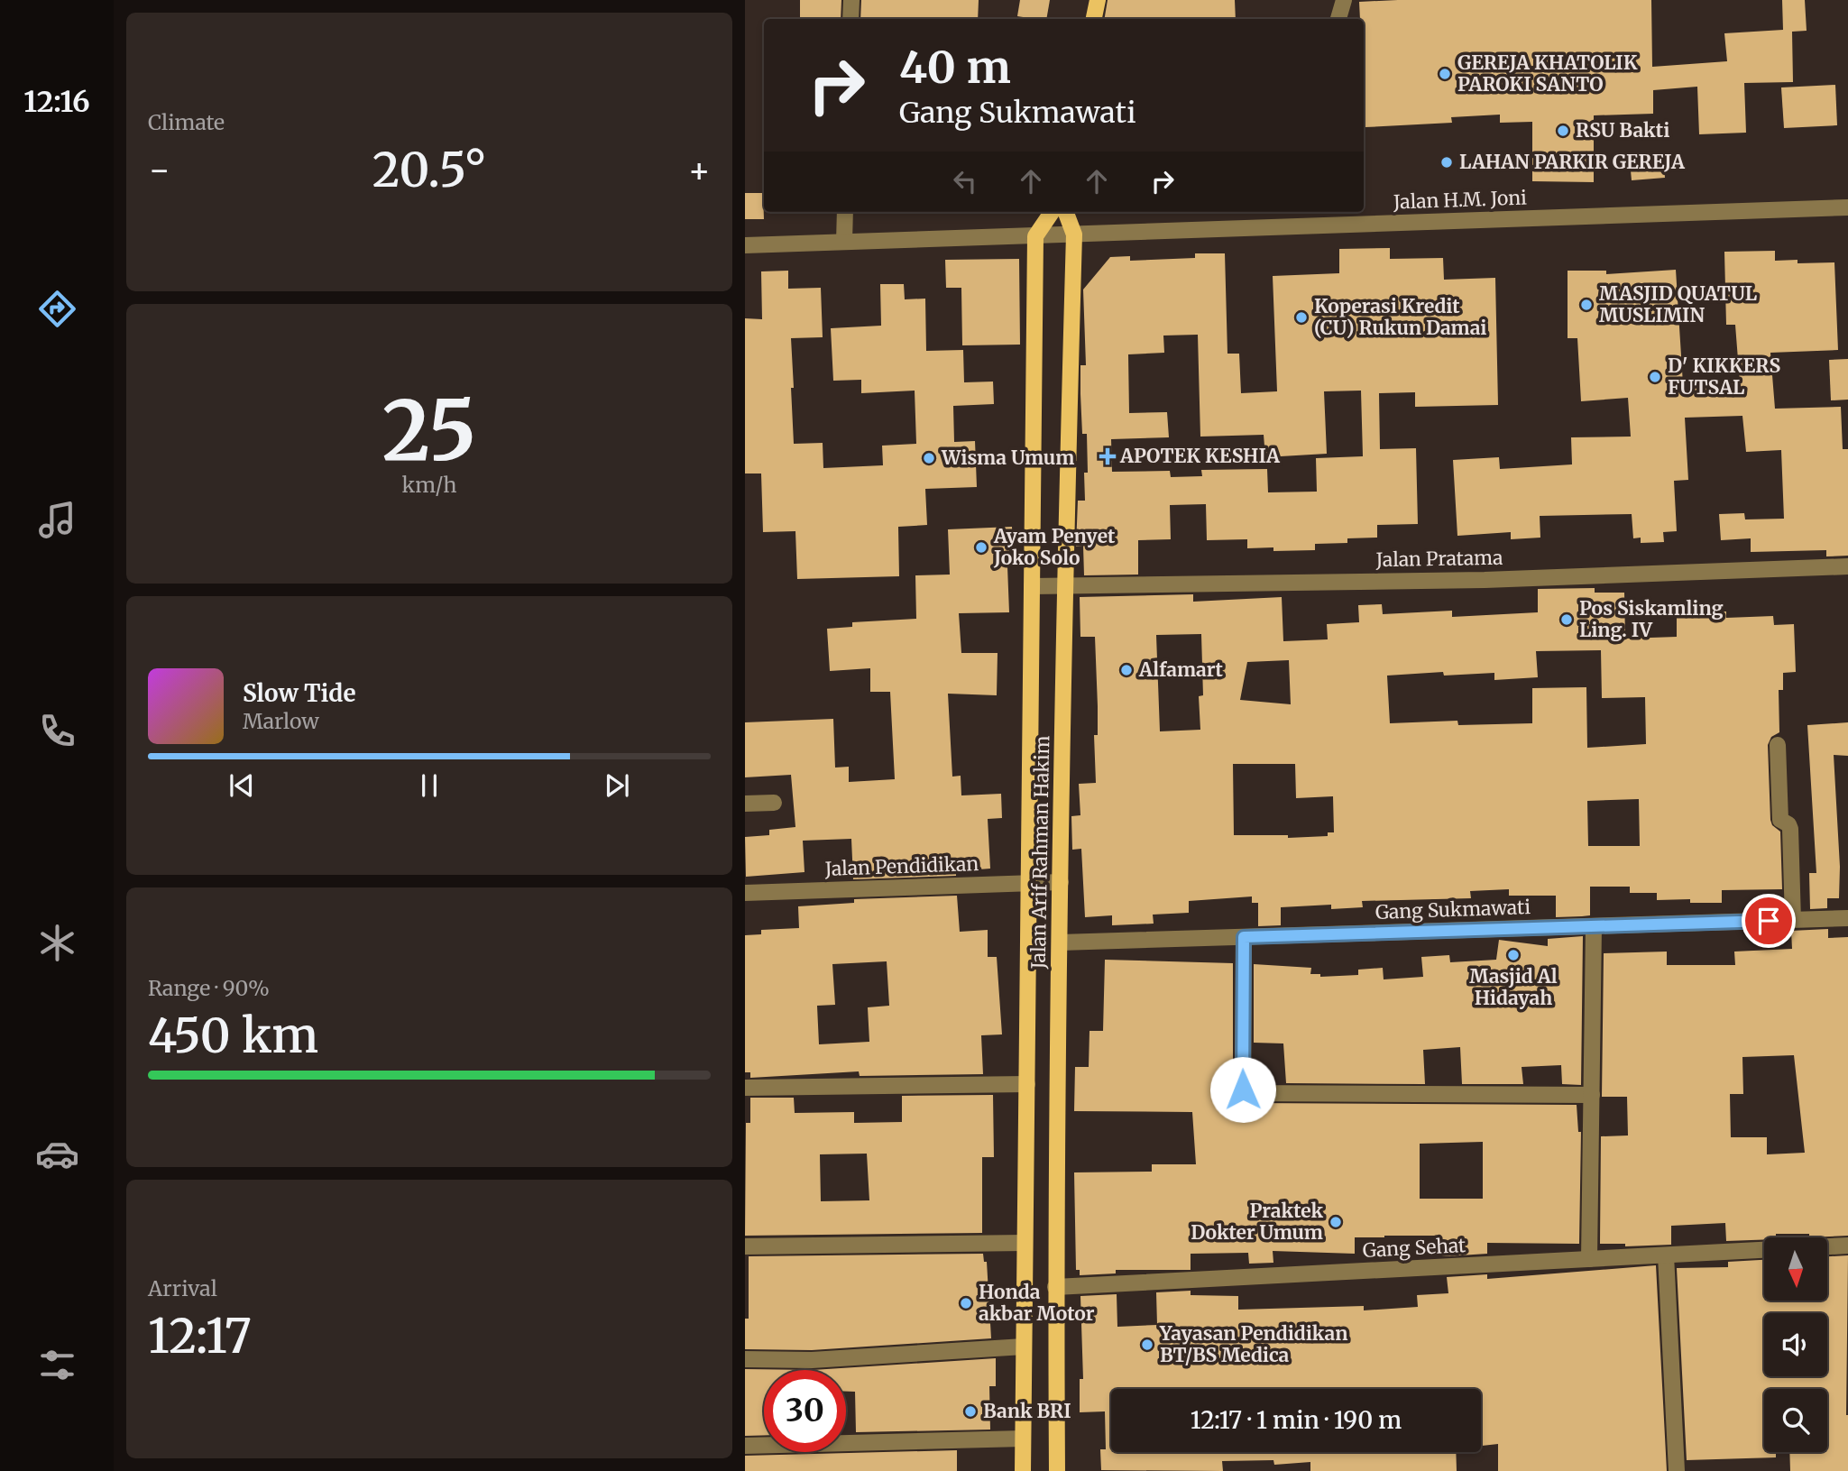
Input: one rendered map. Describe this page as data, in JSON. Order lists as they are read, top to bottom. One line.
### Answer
{"streets":{"main road":["Jalan Arif Rahman Hakim"],"street":["Jalan H.M. Joni","Jalan Pratama","Jalan Pendidikan","Gang Sukmawati","Gang Sehat"]},"crossings":[["Jalan H.M. Joni","Jalan Arif Rahman Hakim"],["Jalan Pratama","Jalan Arif Rahman Hakim"],["Jalan Arif Rahman Hakim","Jalan Pendidikan"],["Jalan Arif Rahman Hakim","Gang Sukmawati"],["Jalan Arif Rahman Hakim","Gang Sehat"]],"places":{"other":["GEREJA KHATOLIK PAROKI SANTO","RSU Bakti","LAHAN PARKIR GEREJA","MASJID QUATUL MUSLIMIN","Koperasi Kredit (CU) Rukun Damai","D' KIKKERS FUTSAL","Wisma Umum","Ayam Penyet Joko Solo","Pos Siskamling Ling. IV","Alfamart","Masjid Al Hidayah","Praktek Dokter Umum","Honda akbar Motor","Yayasan Pendidikan BT/BS Medica","Bank BRI"],"health":["APOTEK KESHIA"]},"north":"bottom","page":{"tabs":"12:16","tile":["Climate",["25","km/h"],["Range · 90%","450 km"],["Arrival","12:17"]],"turn":["40 m","Gang Sukmawati"],"heat":["−","20.5°","+"],"song":["Slow Tide","Marlow"],"limit":"30","trip":"12:17 · 1 min · 190 m"}}
